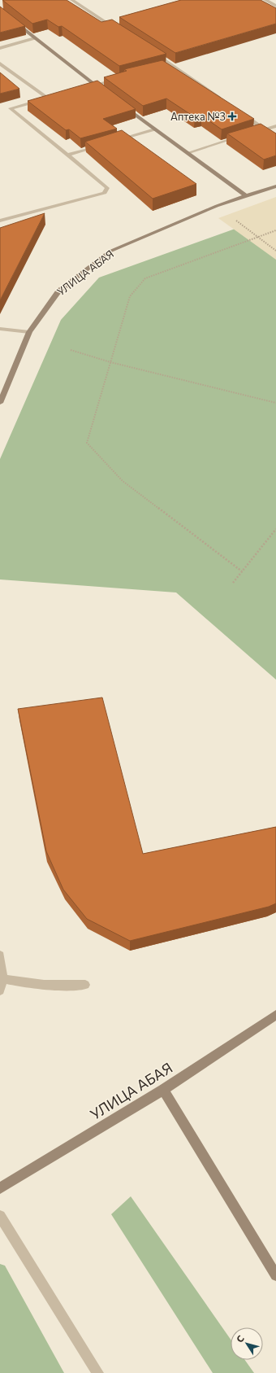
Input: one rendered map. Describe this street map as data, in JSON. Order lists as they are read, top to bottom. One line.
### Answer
{"streets":{"main road":["УЛИЦА АБАЯ"]},"places":{"health":["Аптека №3"]},"north":"top left"}
